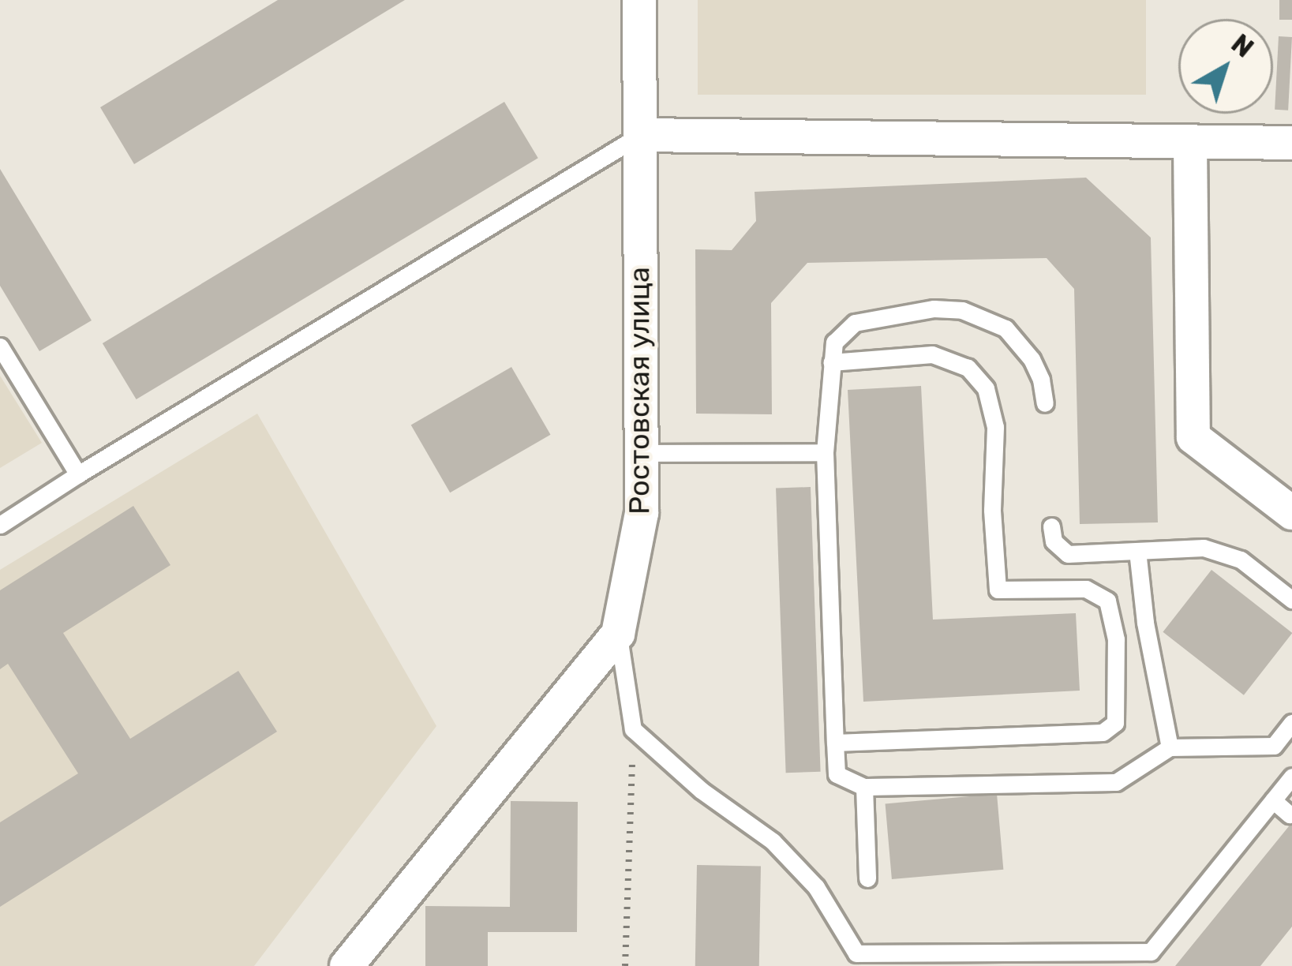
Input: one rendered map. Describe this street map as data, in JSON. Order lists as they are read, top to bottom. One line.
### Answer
{"streets":{"street":["Ростовская улица"]},"north":"top right"}
